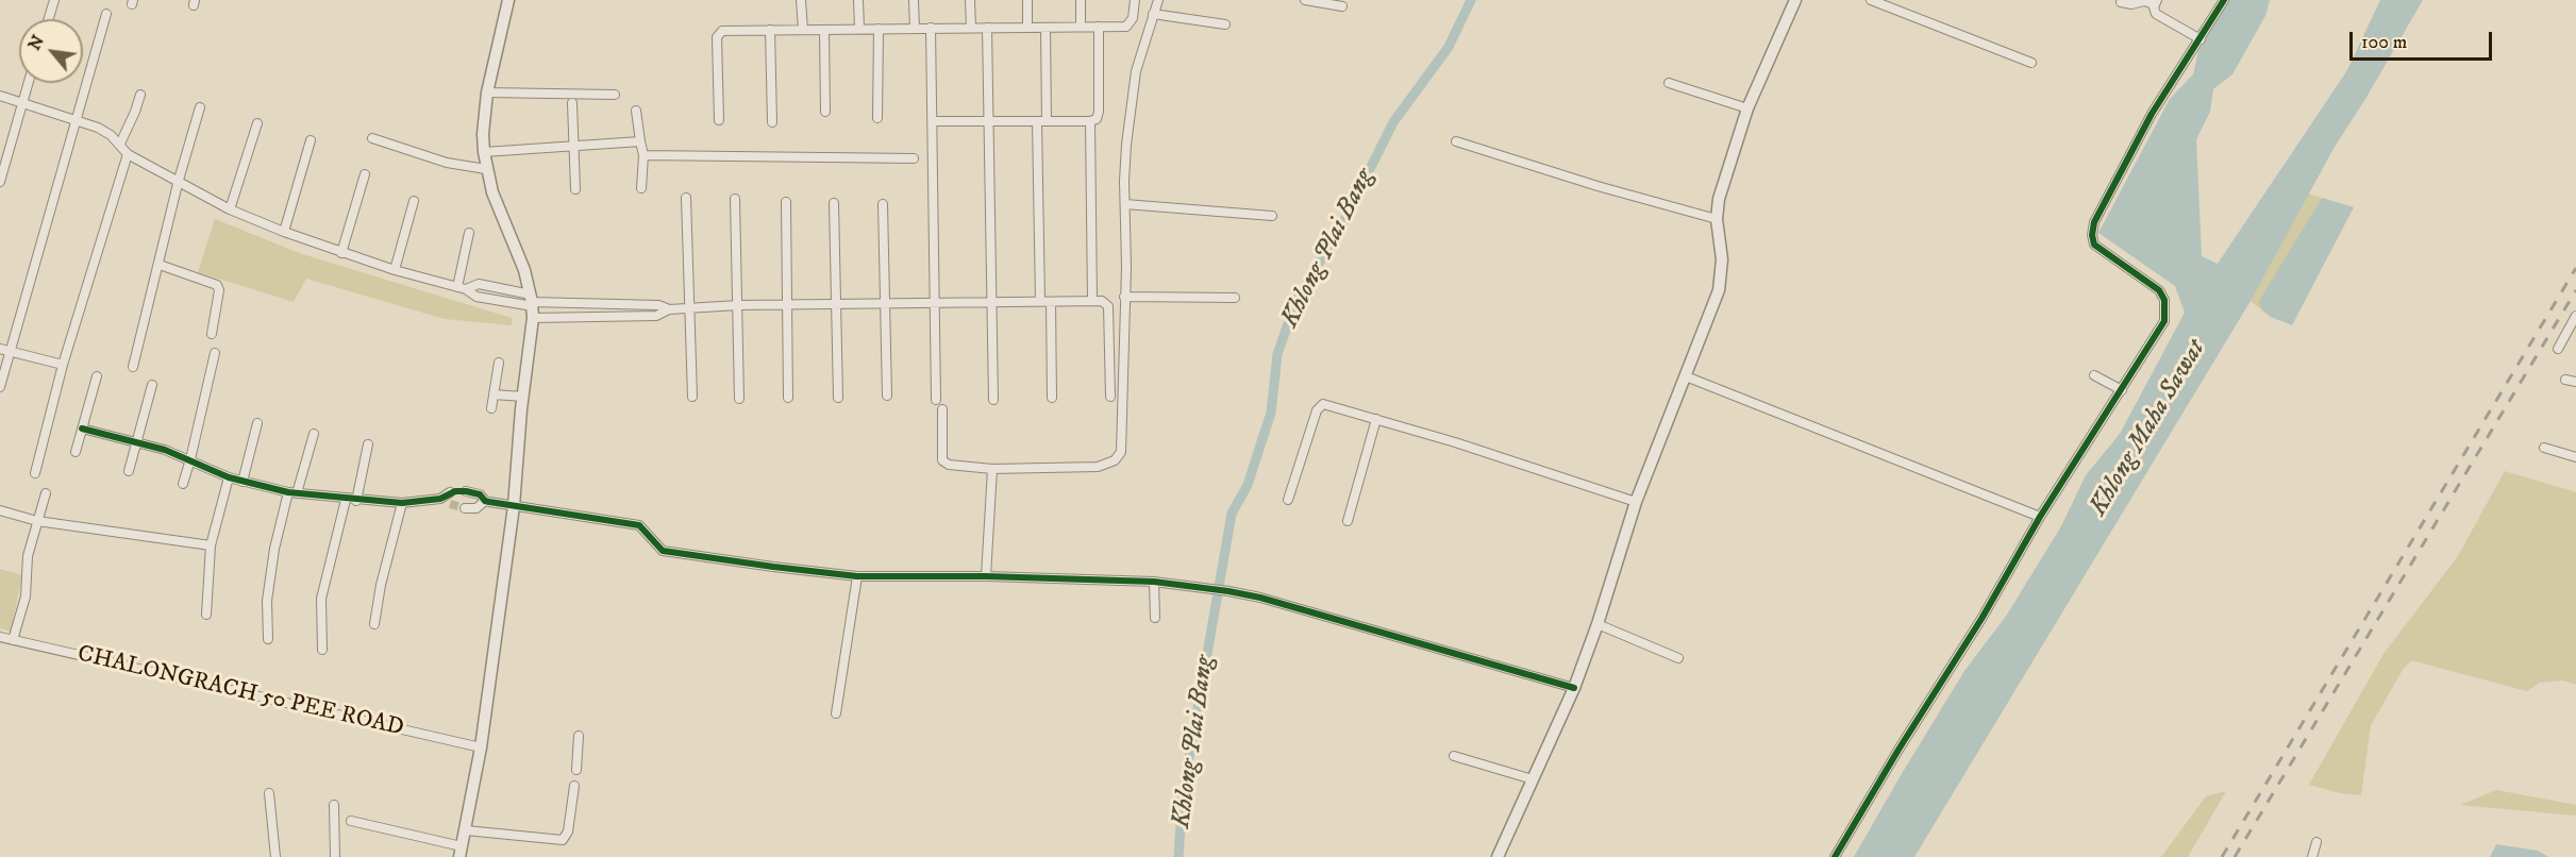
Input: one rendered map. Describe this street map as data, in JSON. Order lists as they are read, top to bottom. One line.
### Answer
{"streets":{"street":["CHALONGRACH 50 PEE ROAD"]},"water":["Khlong Plai Bang","Khlong Maha Sawat"],"scale_bar":"100 m","north":"top left"}
